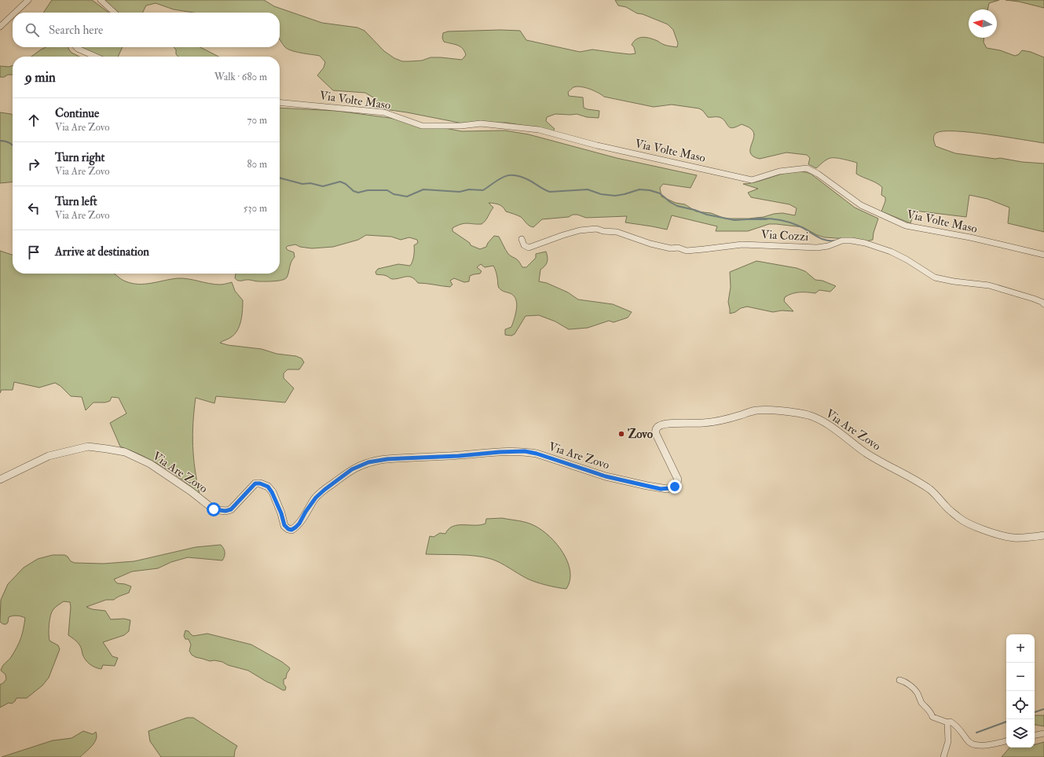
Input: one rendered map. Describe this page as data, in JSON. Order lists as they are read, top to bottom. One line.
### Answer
{"streets":{"street":["Via Volte Maso","Via Cozzi","Via Are Zovo"]},"places":["Zovo"],"north":"left","page":{"search":"Search here","heading":["9 min","Walk · 680 m"],"list":[["Continue","Via Are Zovo","70 m"],["Turn right","Via Are Zovo","80 m"],["Turn left","Via Are Zovo","530 m"],"Arrive at destination"],"map_buttons":["+","−"]}}
